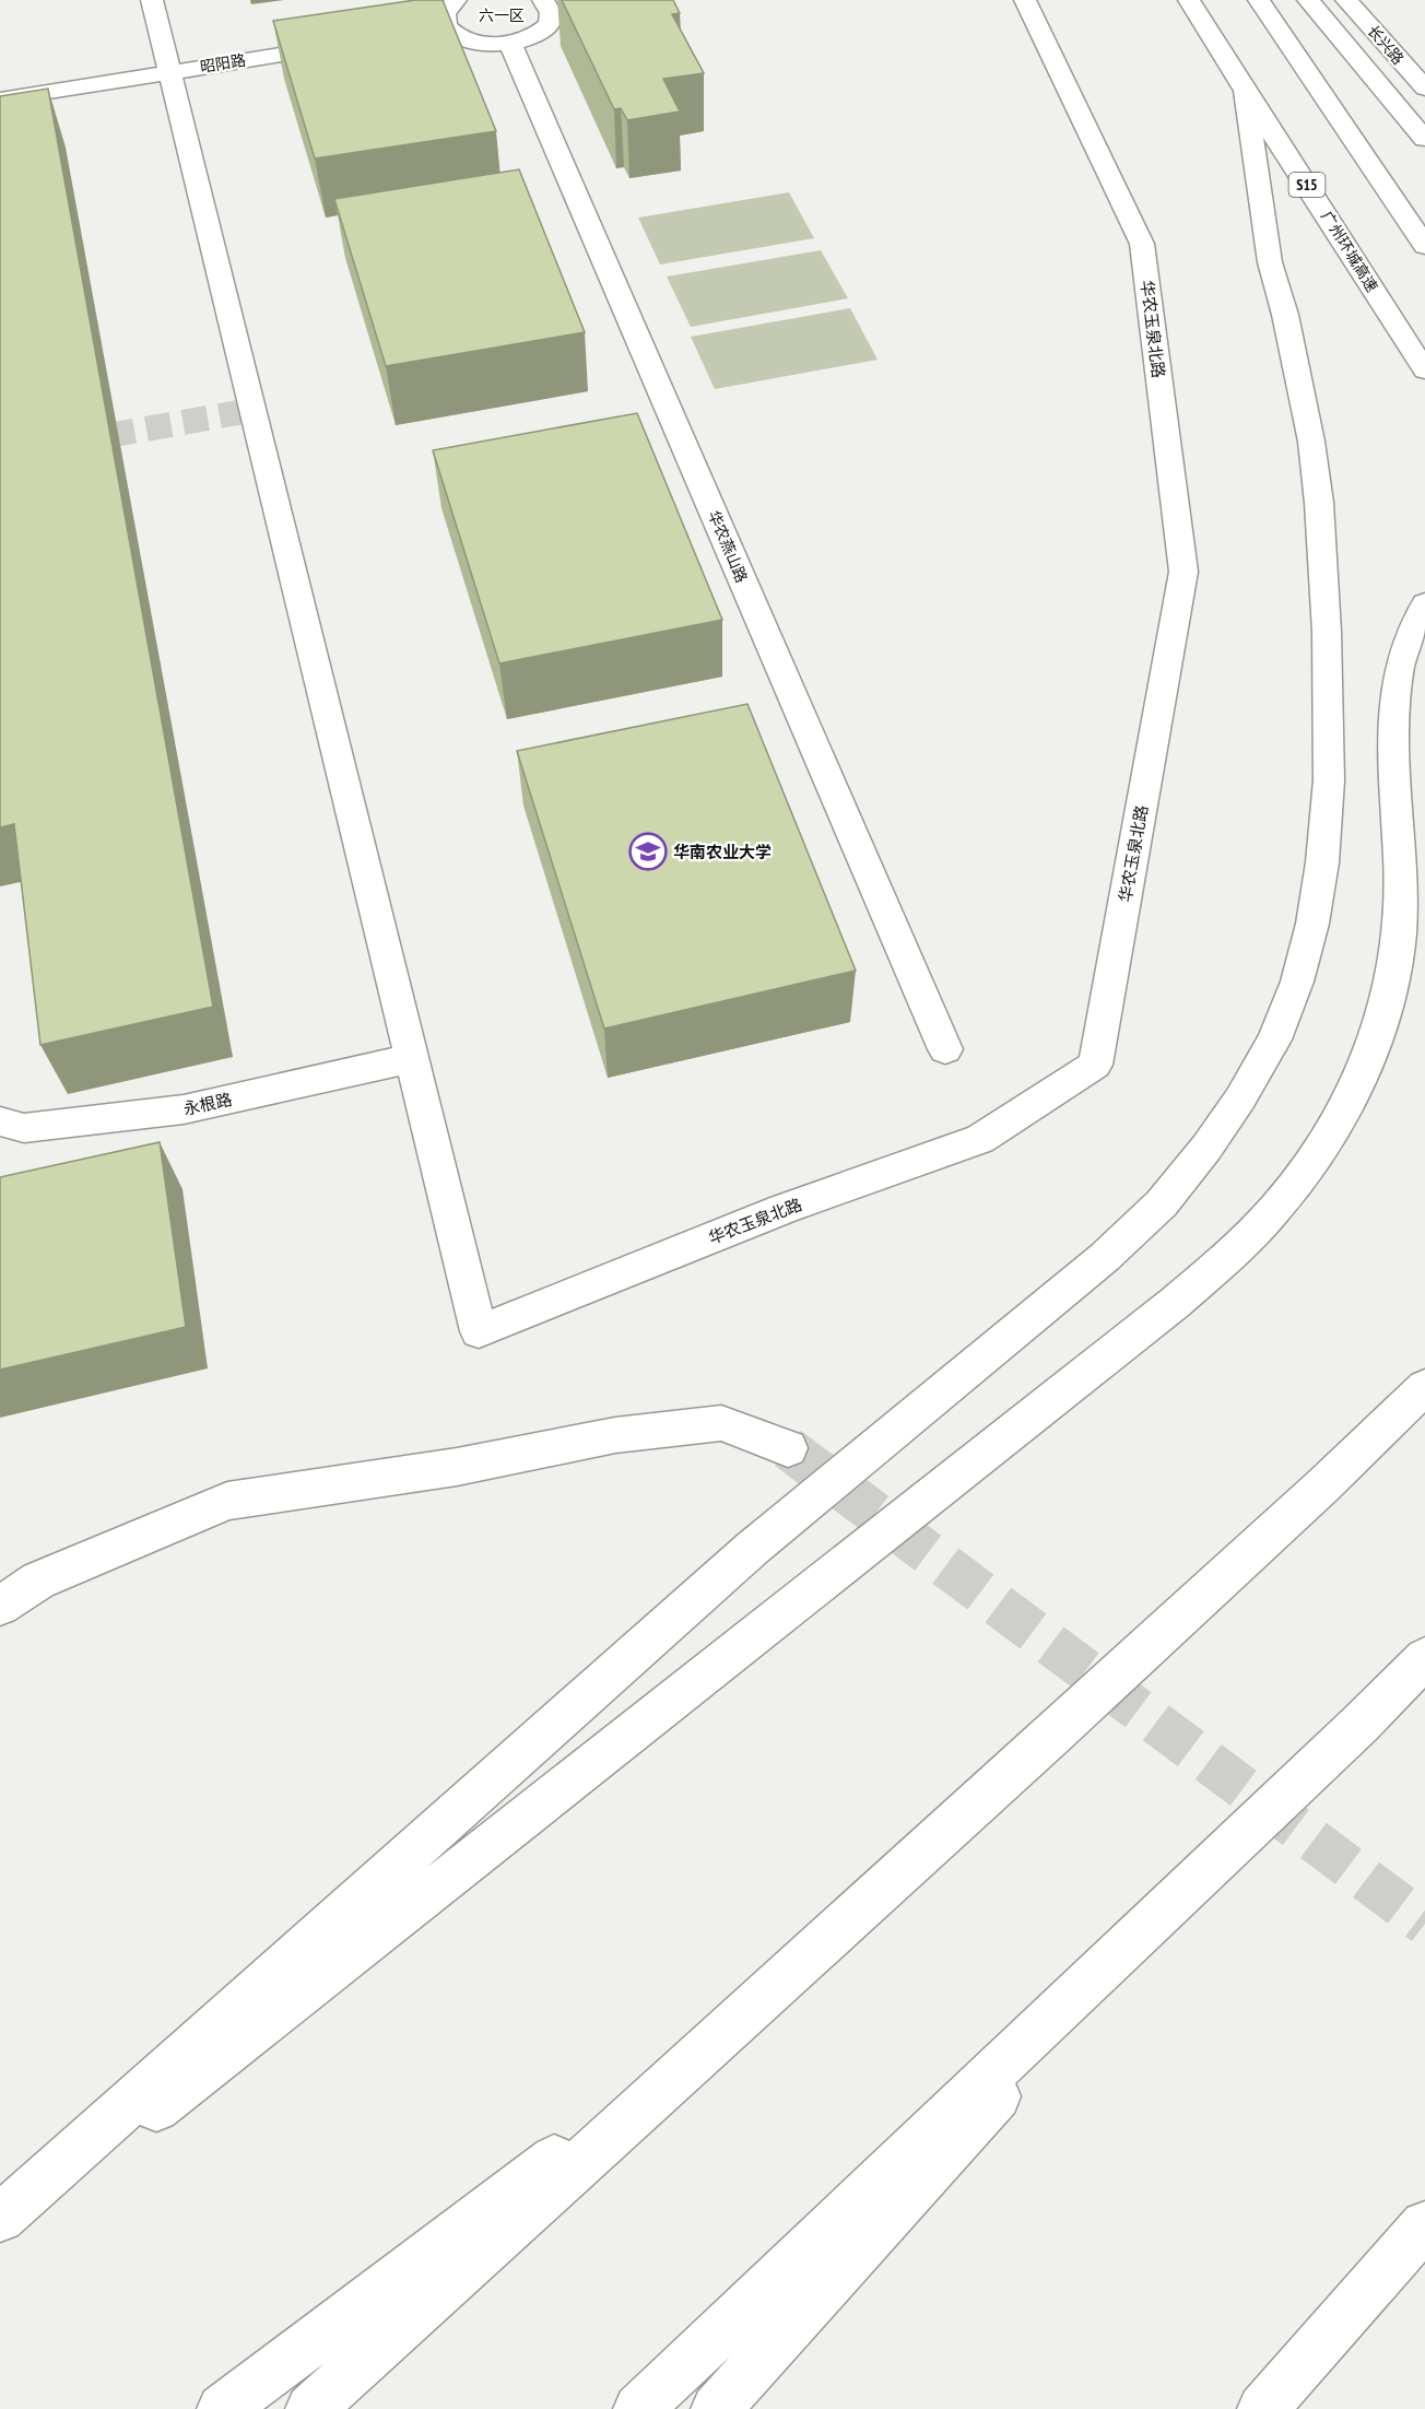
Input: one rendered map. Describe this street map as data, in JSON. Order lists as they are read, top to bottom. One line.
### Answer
{"streets":{"main road":["长兴路","昭阳路","S15","广州环城高速","华农玉泉北路","华农燕山路","永根路"]},"crossings":[["华农玉泉北路","永根路"]],"districts":["六一区"],"places":{"school or university":["华南农业大学"]}}
